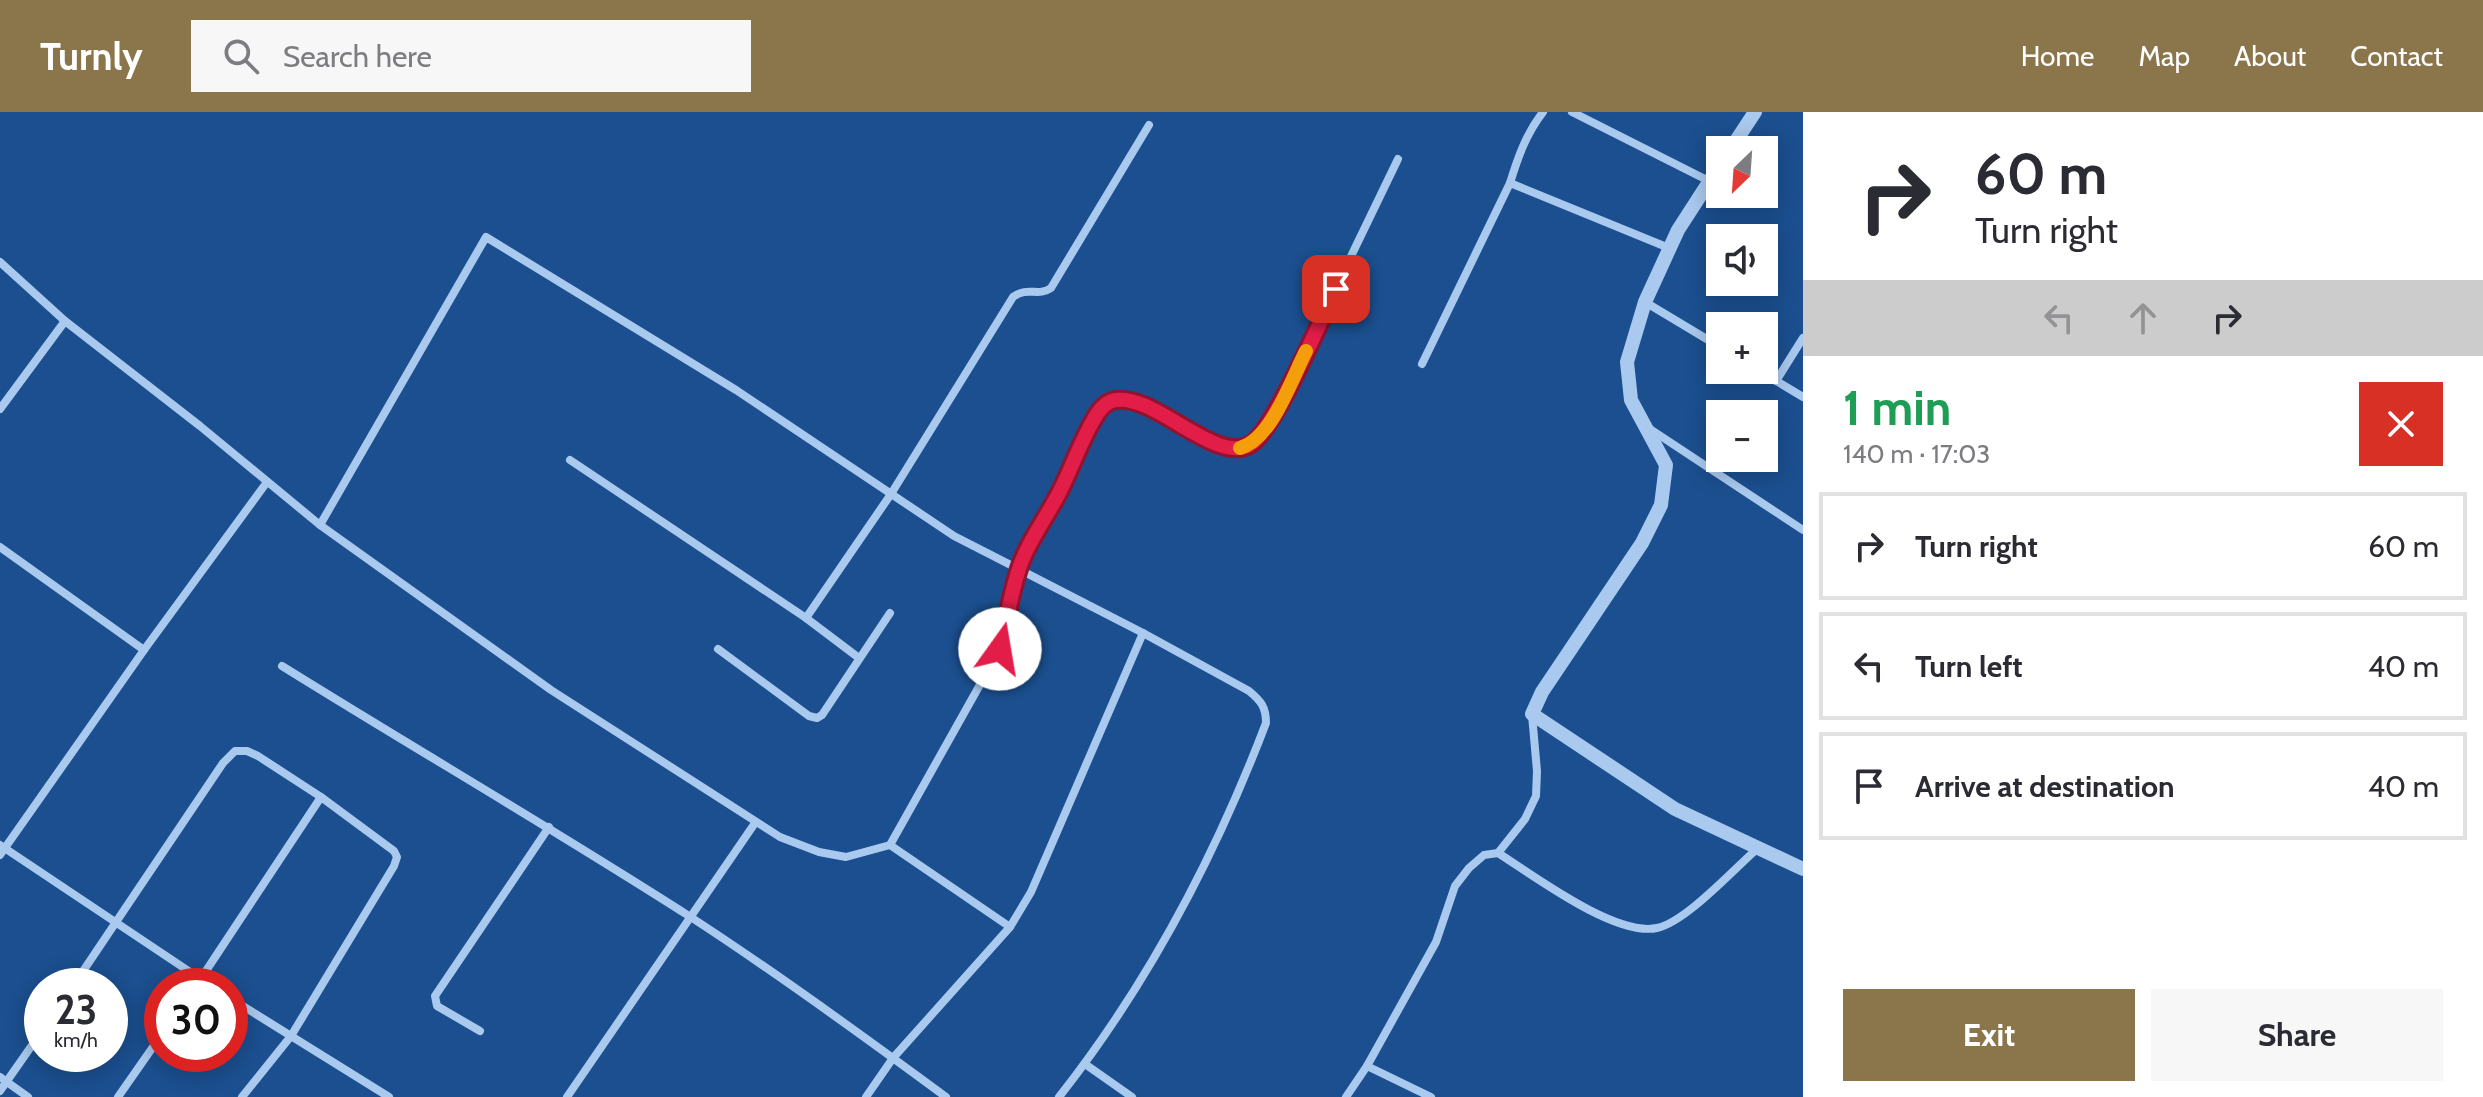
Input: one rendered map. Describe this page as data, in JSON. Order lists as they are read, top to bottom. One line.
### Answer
{"north":"bottom left","page":{"header":"Turnly","search":"Search here","nav":["Home","Map","About","Contact"],"turn":["60 m","Turn right"],"map_buttons":["+","−"],"heading":["1 min","140 m · 17:03"],"list":[{"name":"Turn right","value":"60 m"},{"name":"Turn left","value":"40 m"},{"name":"Arrive at destination","value":"40 m"}],"speed":"23 km/h","limit":"30","buttons":["Exit","Share"]}}
